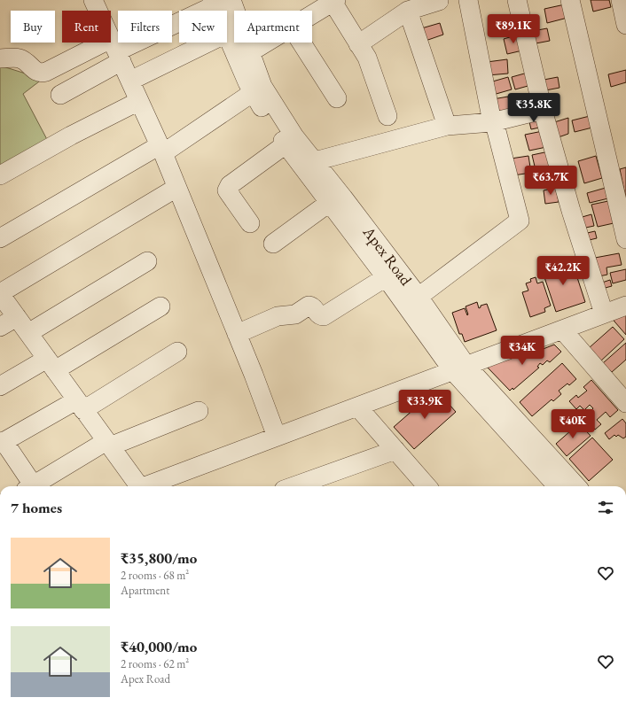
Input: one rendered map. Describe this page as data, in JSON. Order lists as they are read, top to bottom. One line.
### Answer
{"streets":{"street":["Apex Road"]},"page":{"chip":["Buy","Rent","Filters","New","Apartment"],"price":["₹89.1K","₹35.8K","₹63.7K","₹42.2K","₹34K","₹33.9K","₹40K"],"heading":"7 homes","list":[{"name":"₹35,800/mo","note":"2 rooms · 68 m² · Apartment"},{"name":"₹40,000/mo","note":"2 rooms · 62 m² · Apex Road"}]}}
